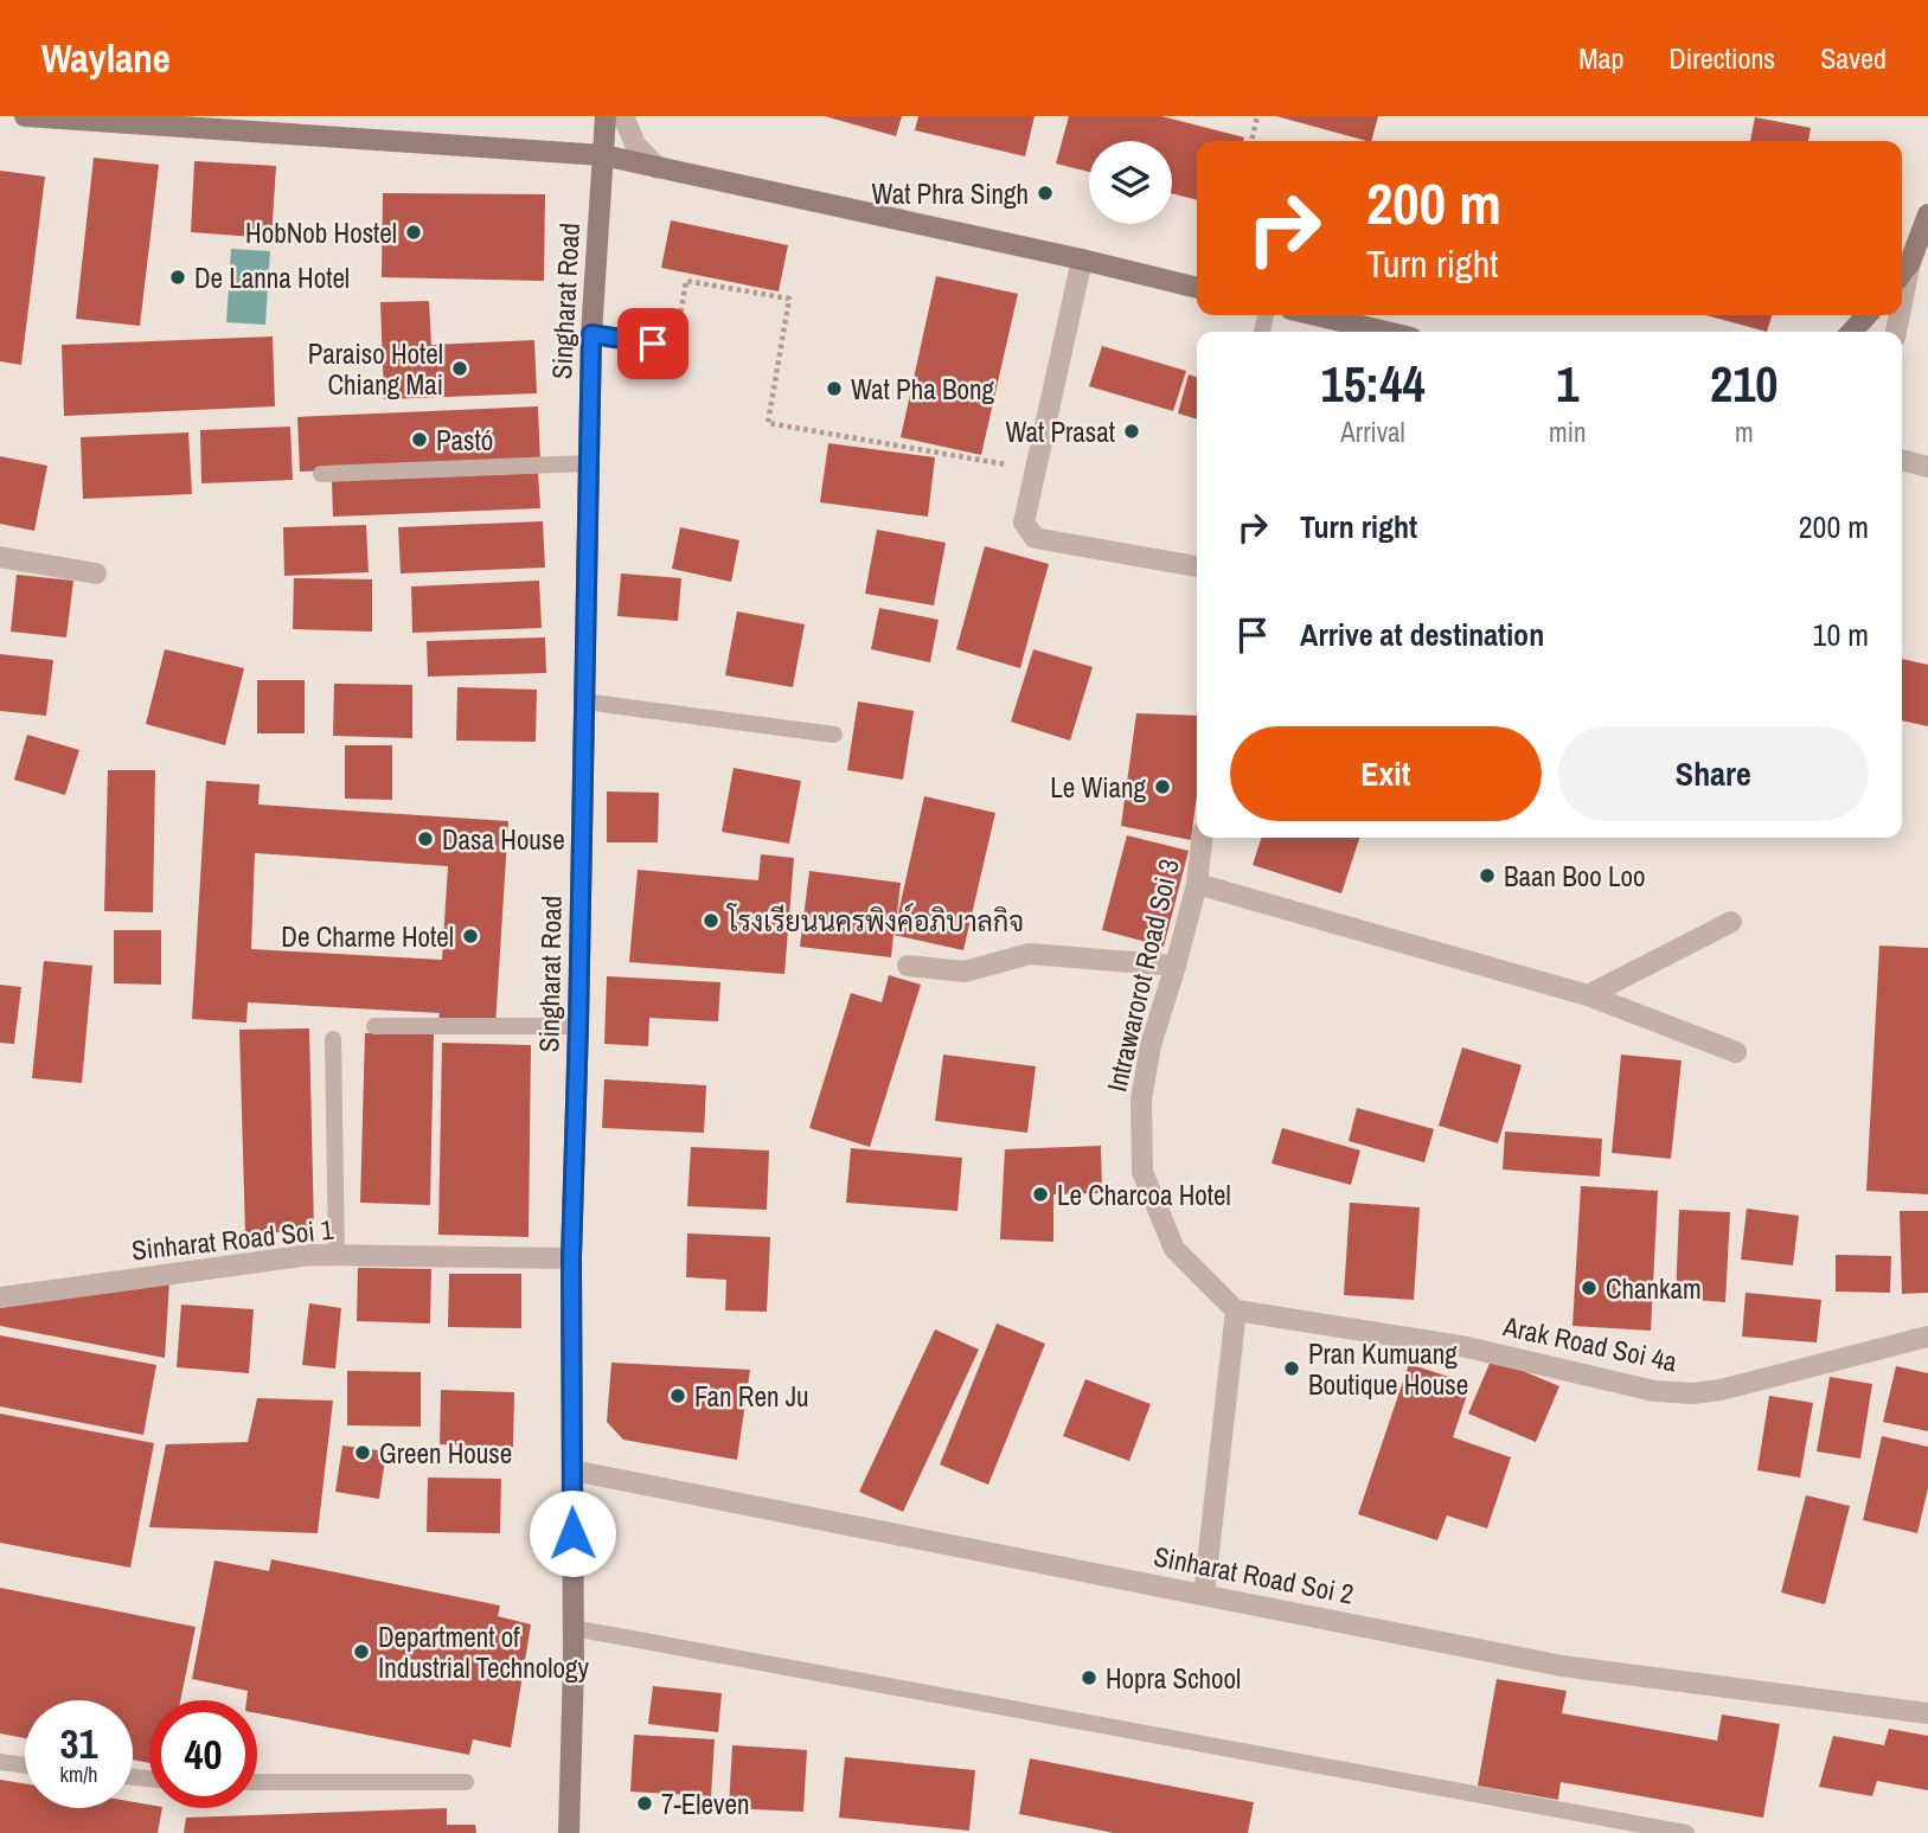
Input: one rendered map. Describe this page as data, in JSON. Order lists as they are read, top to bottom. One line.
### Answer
{"streets":{"street":["Singharat Road","Intrawarorot Road Soi 3","Sinharat Road Soi 1","Arak Road Soi 4a","Sinharat Road Soi 2"]},"crossings":[["Singharat Road","Sinharat Road Soi 1"],["Singharat Road","Sinharat Road Soi 2"],["Intrawarorot Road Soi 3","Arak Road Soi 4a"]],"places":["Wat Phra Singh","HobNob Hostel","De Lanna Hotel","Paraiso Hotel Chiang Mai","Wat Pha Bong","Wat Prasat","Pastó","Le Wiang","Dasa House","Baan Boo Loo","โรงเรียนนครพิงค์อภิบาลกิจ","De Charme Hotel","Le Charcoa Hotel","Chankam","Pran Kumuang Boutique House","Fan Ren Ju","Green House","Department of Industrial Technology","Hopra School","7-Eleven"],"page":{"header":"Waylane","nav":["Map","Directions","Saved"],"turn":["200 m","Turn right"],"eta":["15:44","Arrival","1","min","210","m"],"list":[{"name":"Turn right","value":"200 m"},{"name":"Arrive at destination","value":"10 m"}],"buttons":["Exit","Share"],"speed":"31 km/h","limit":"40"}}
